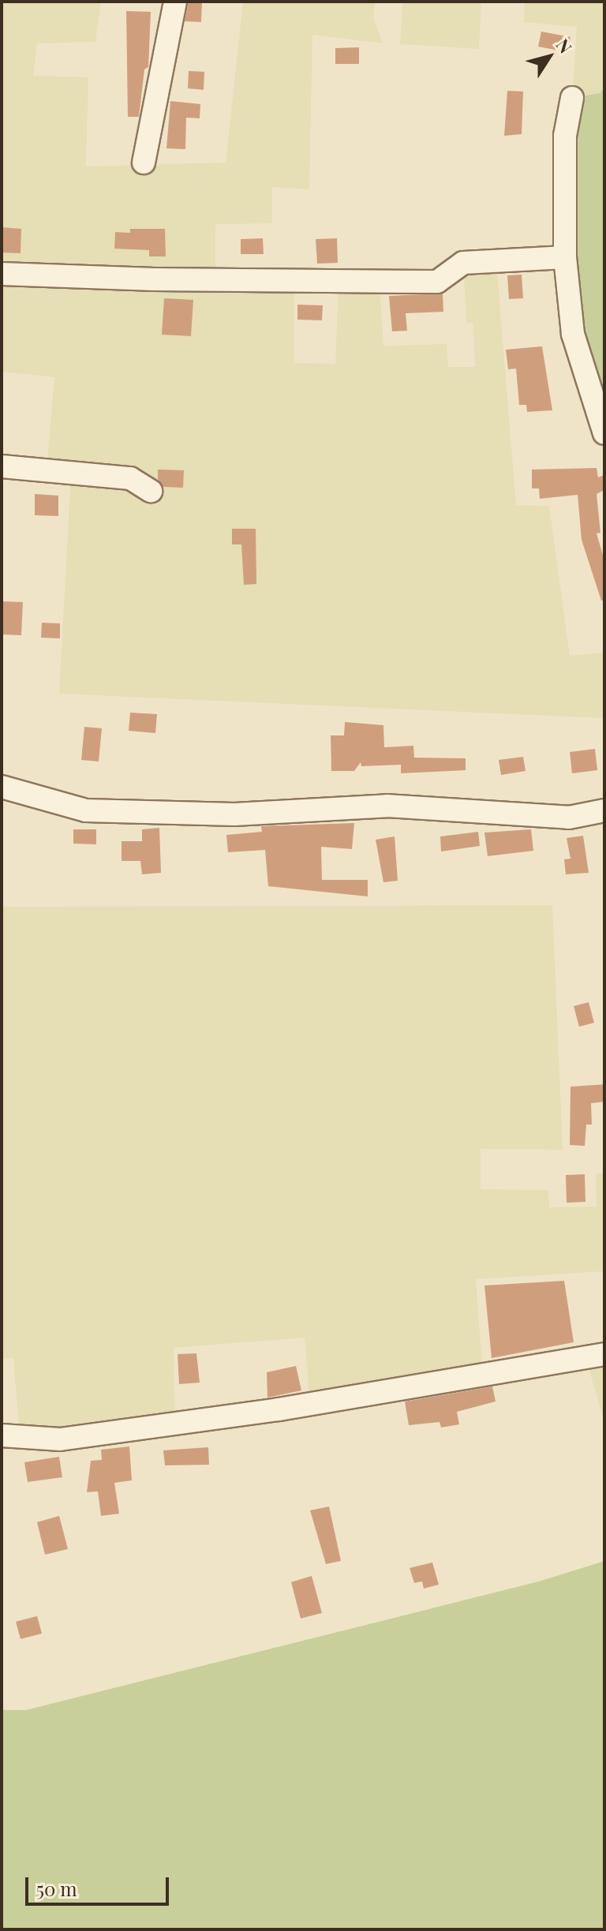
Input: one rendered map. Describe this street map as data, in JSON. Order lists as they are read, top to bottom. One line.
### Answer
{"scale_bar":"50 m","north":"top right"}
